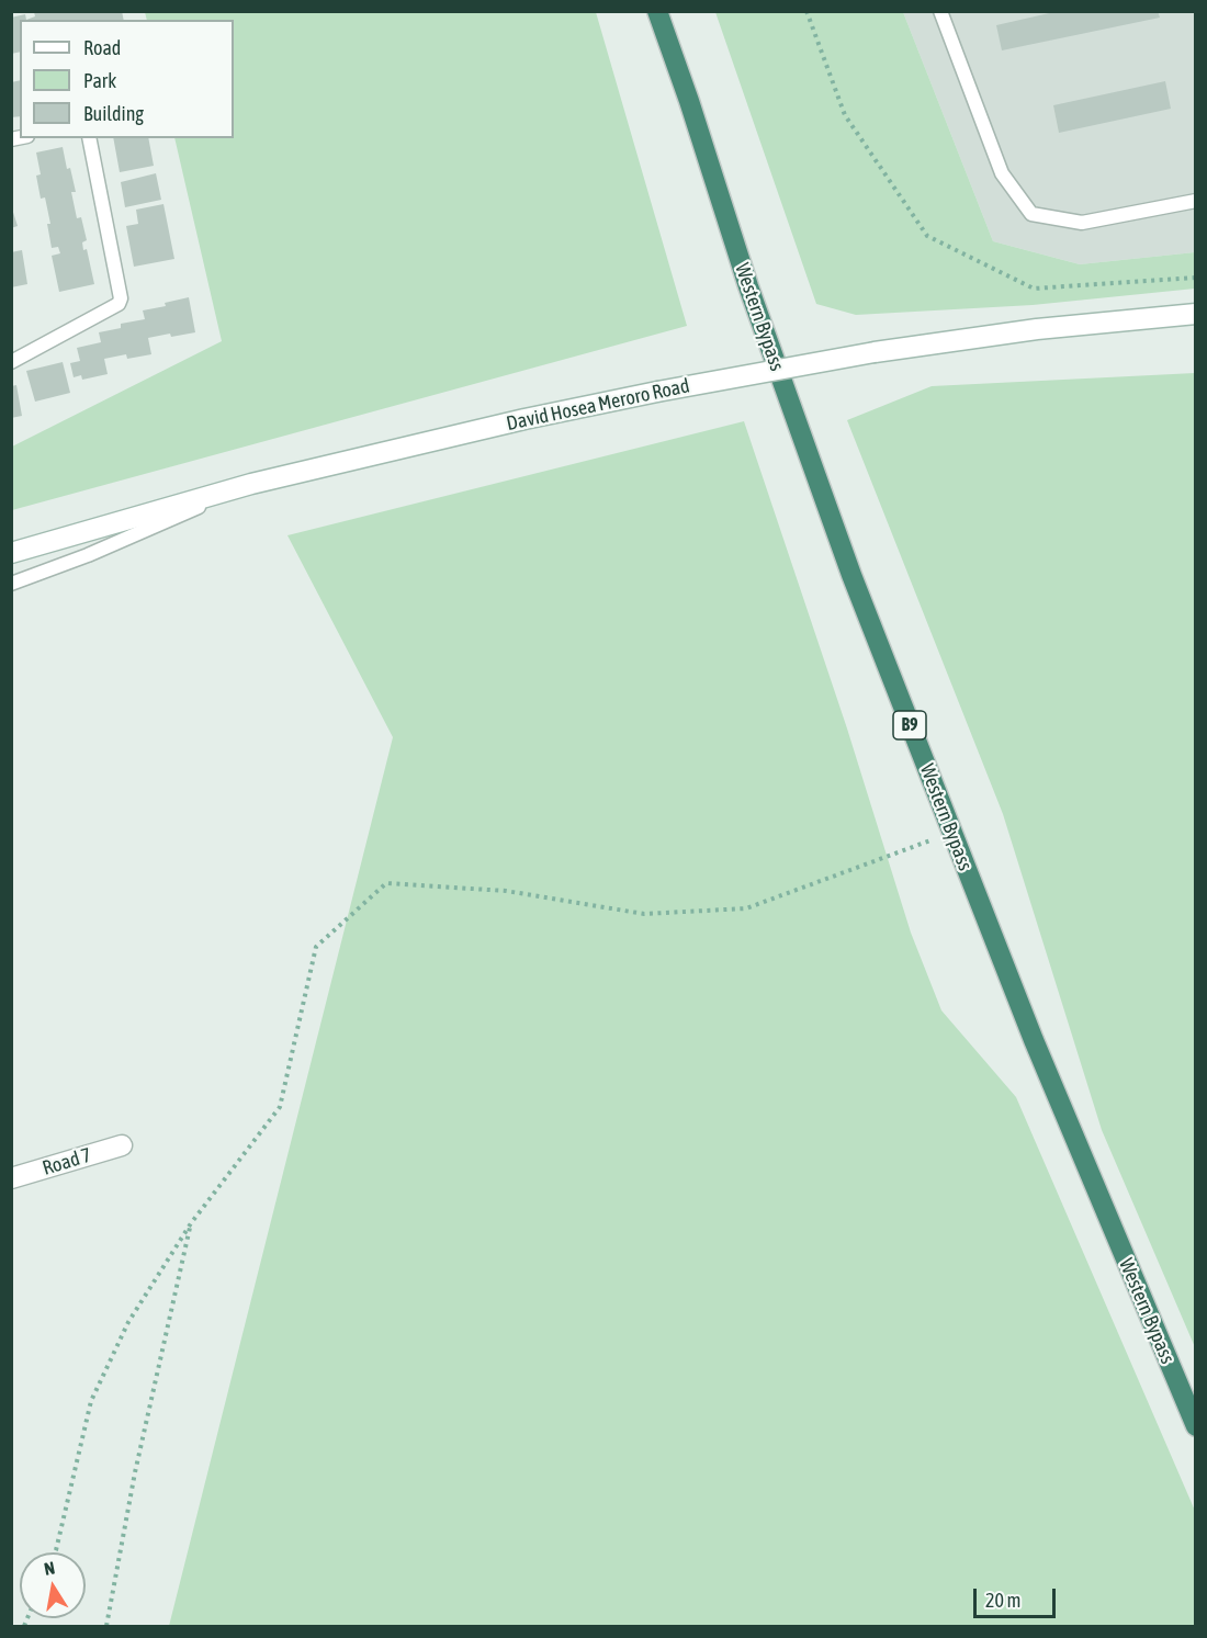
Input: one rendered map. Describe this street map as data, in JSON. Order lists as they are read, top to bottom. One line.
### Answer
{"streets":{"highway":["Western Bypass","B9"],"main road":["David Hosea Meroro Road","Road 7"]},"legend":["Road","Park","Building"],"scale_bar":"20 m","north":"top"}
